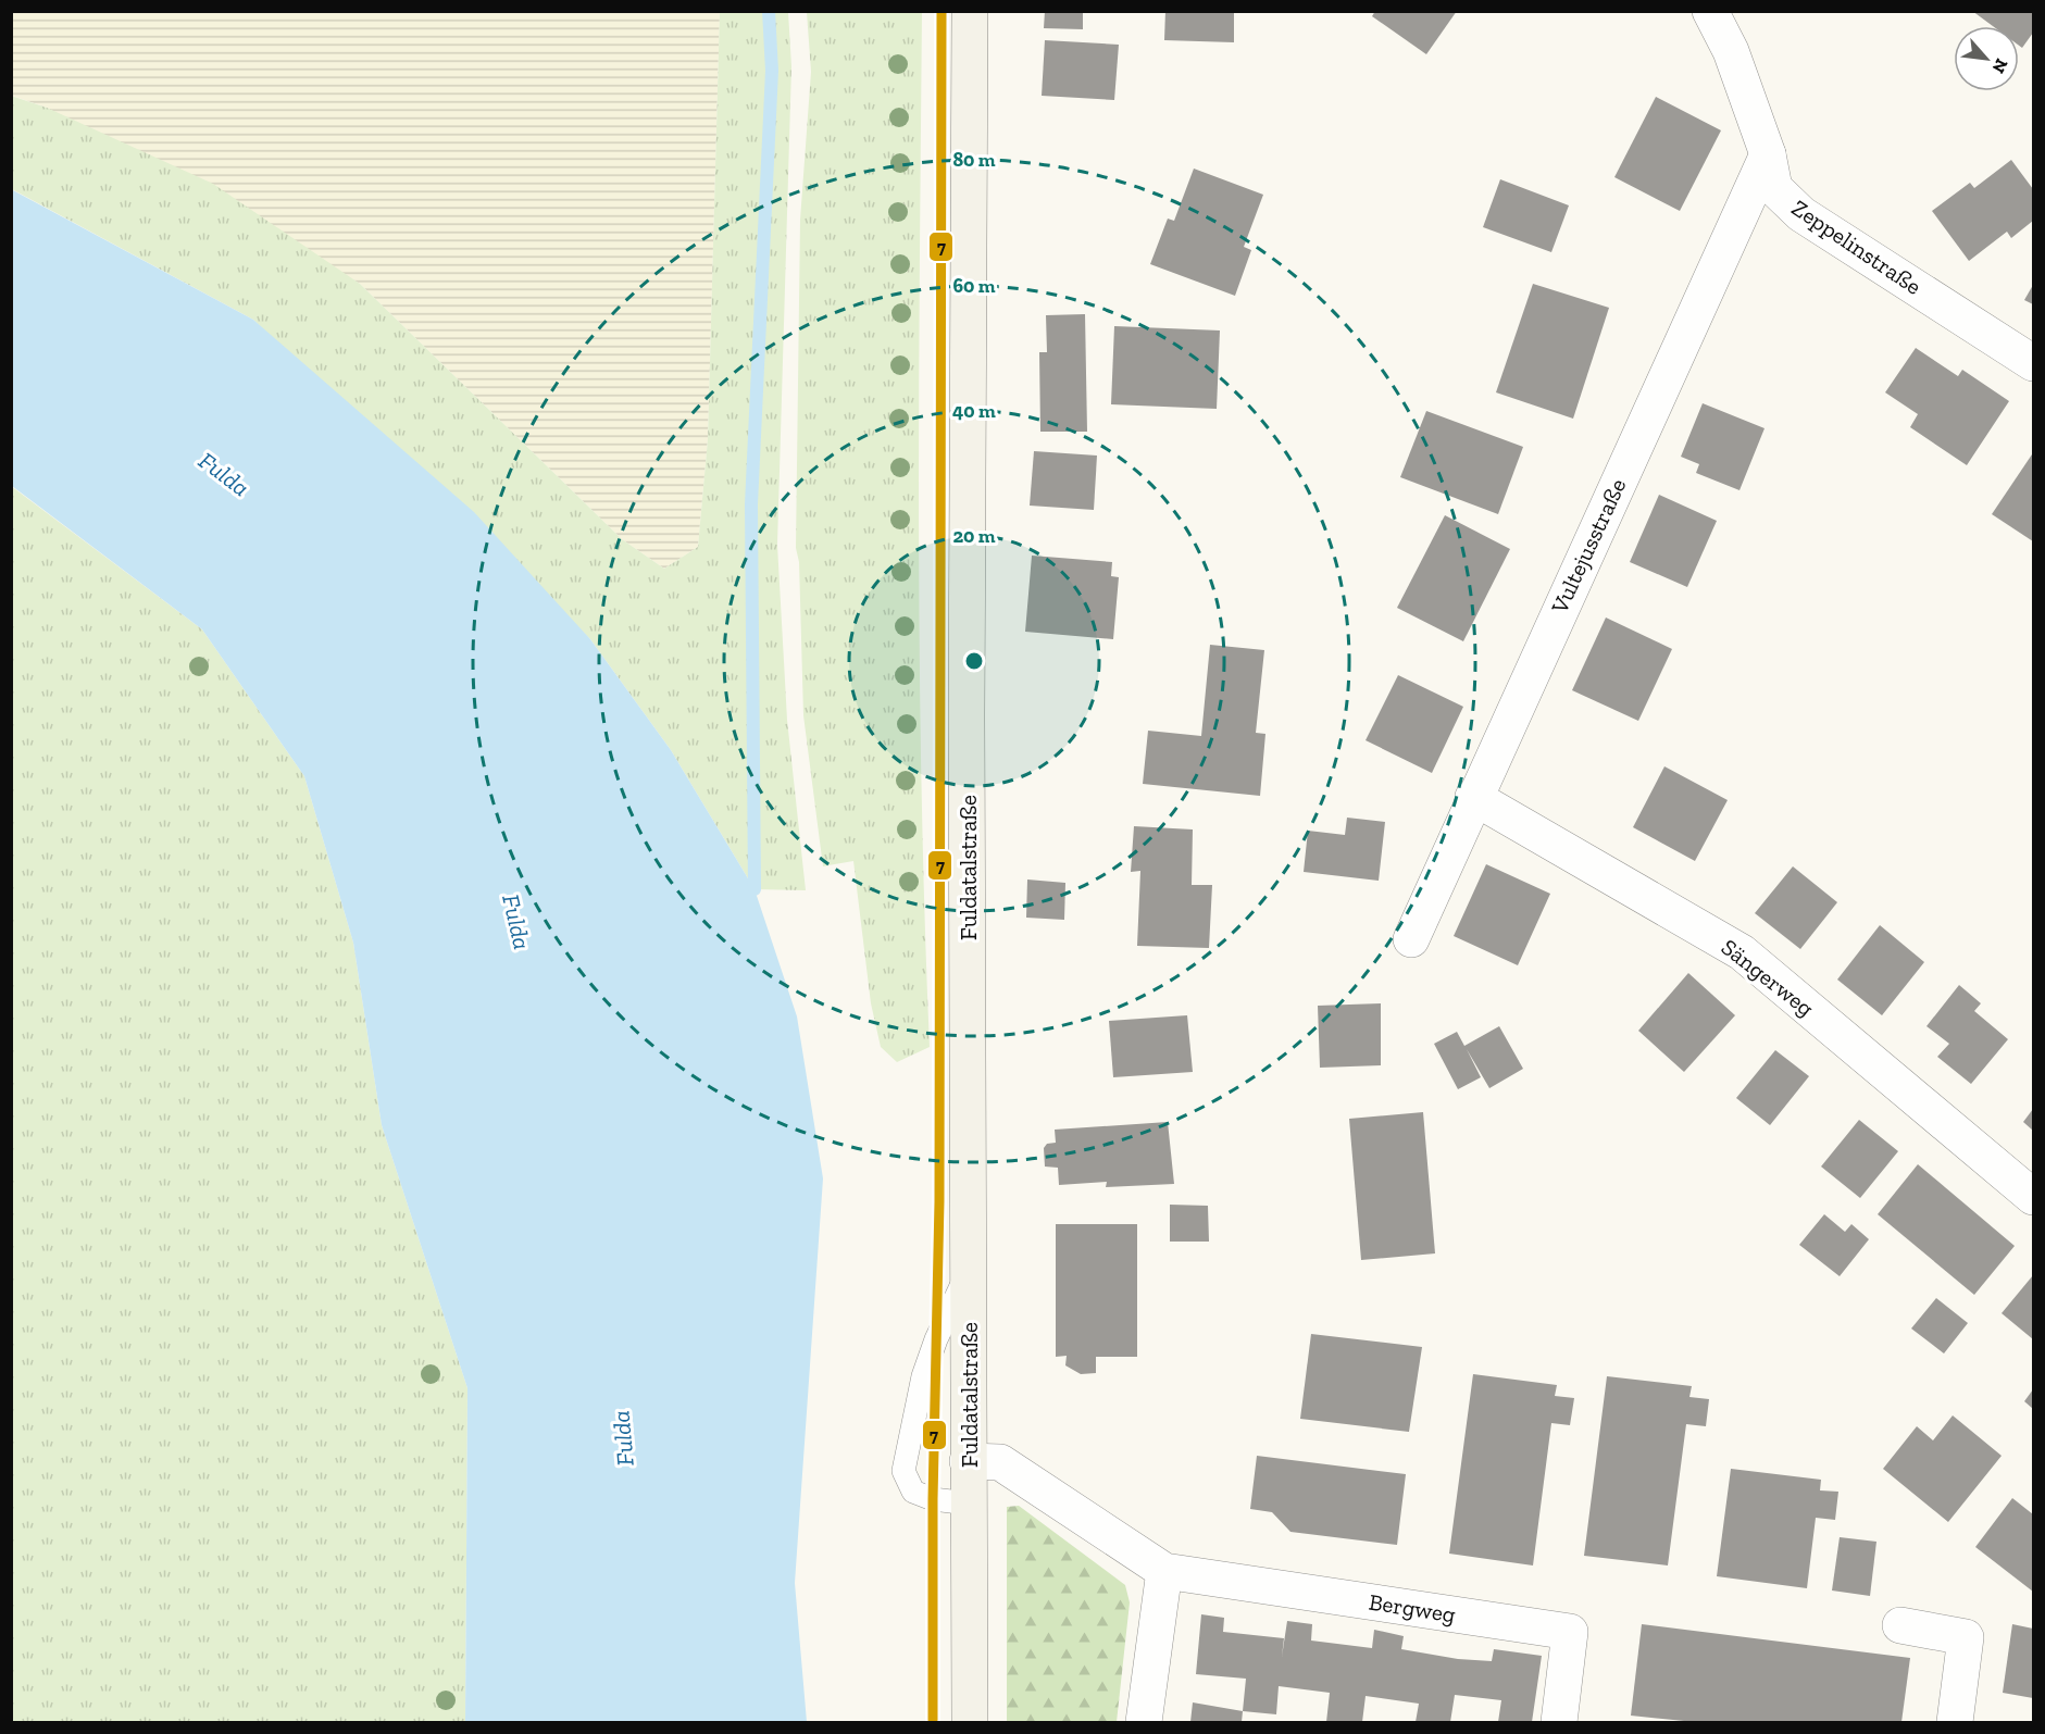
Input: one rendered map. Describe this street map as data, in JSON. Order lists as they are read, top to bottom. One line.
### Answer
{"streets":{"main road":["Fuldatalstraße"],"street":["Zeppelinstraße","Vultejusstraße","Sängerweg","Bergweg"]},"crossings":[["Zeppelinstraße","Vultejusstraße"],["Vultejusstraße","Sängerweg"],["Fuldatalstraße","Bergweg"]],"water":["Fulda"],"lines":["transit line 7"],"north":"bottom right","rings":["80 m","60 m","40 m","20 m"]}
